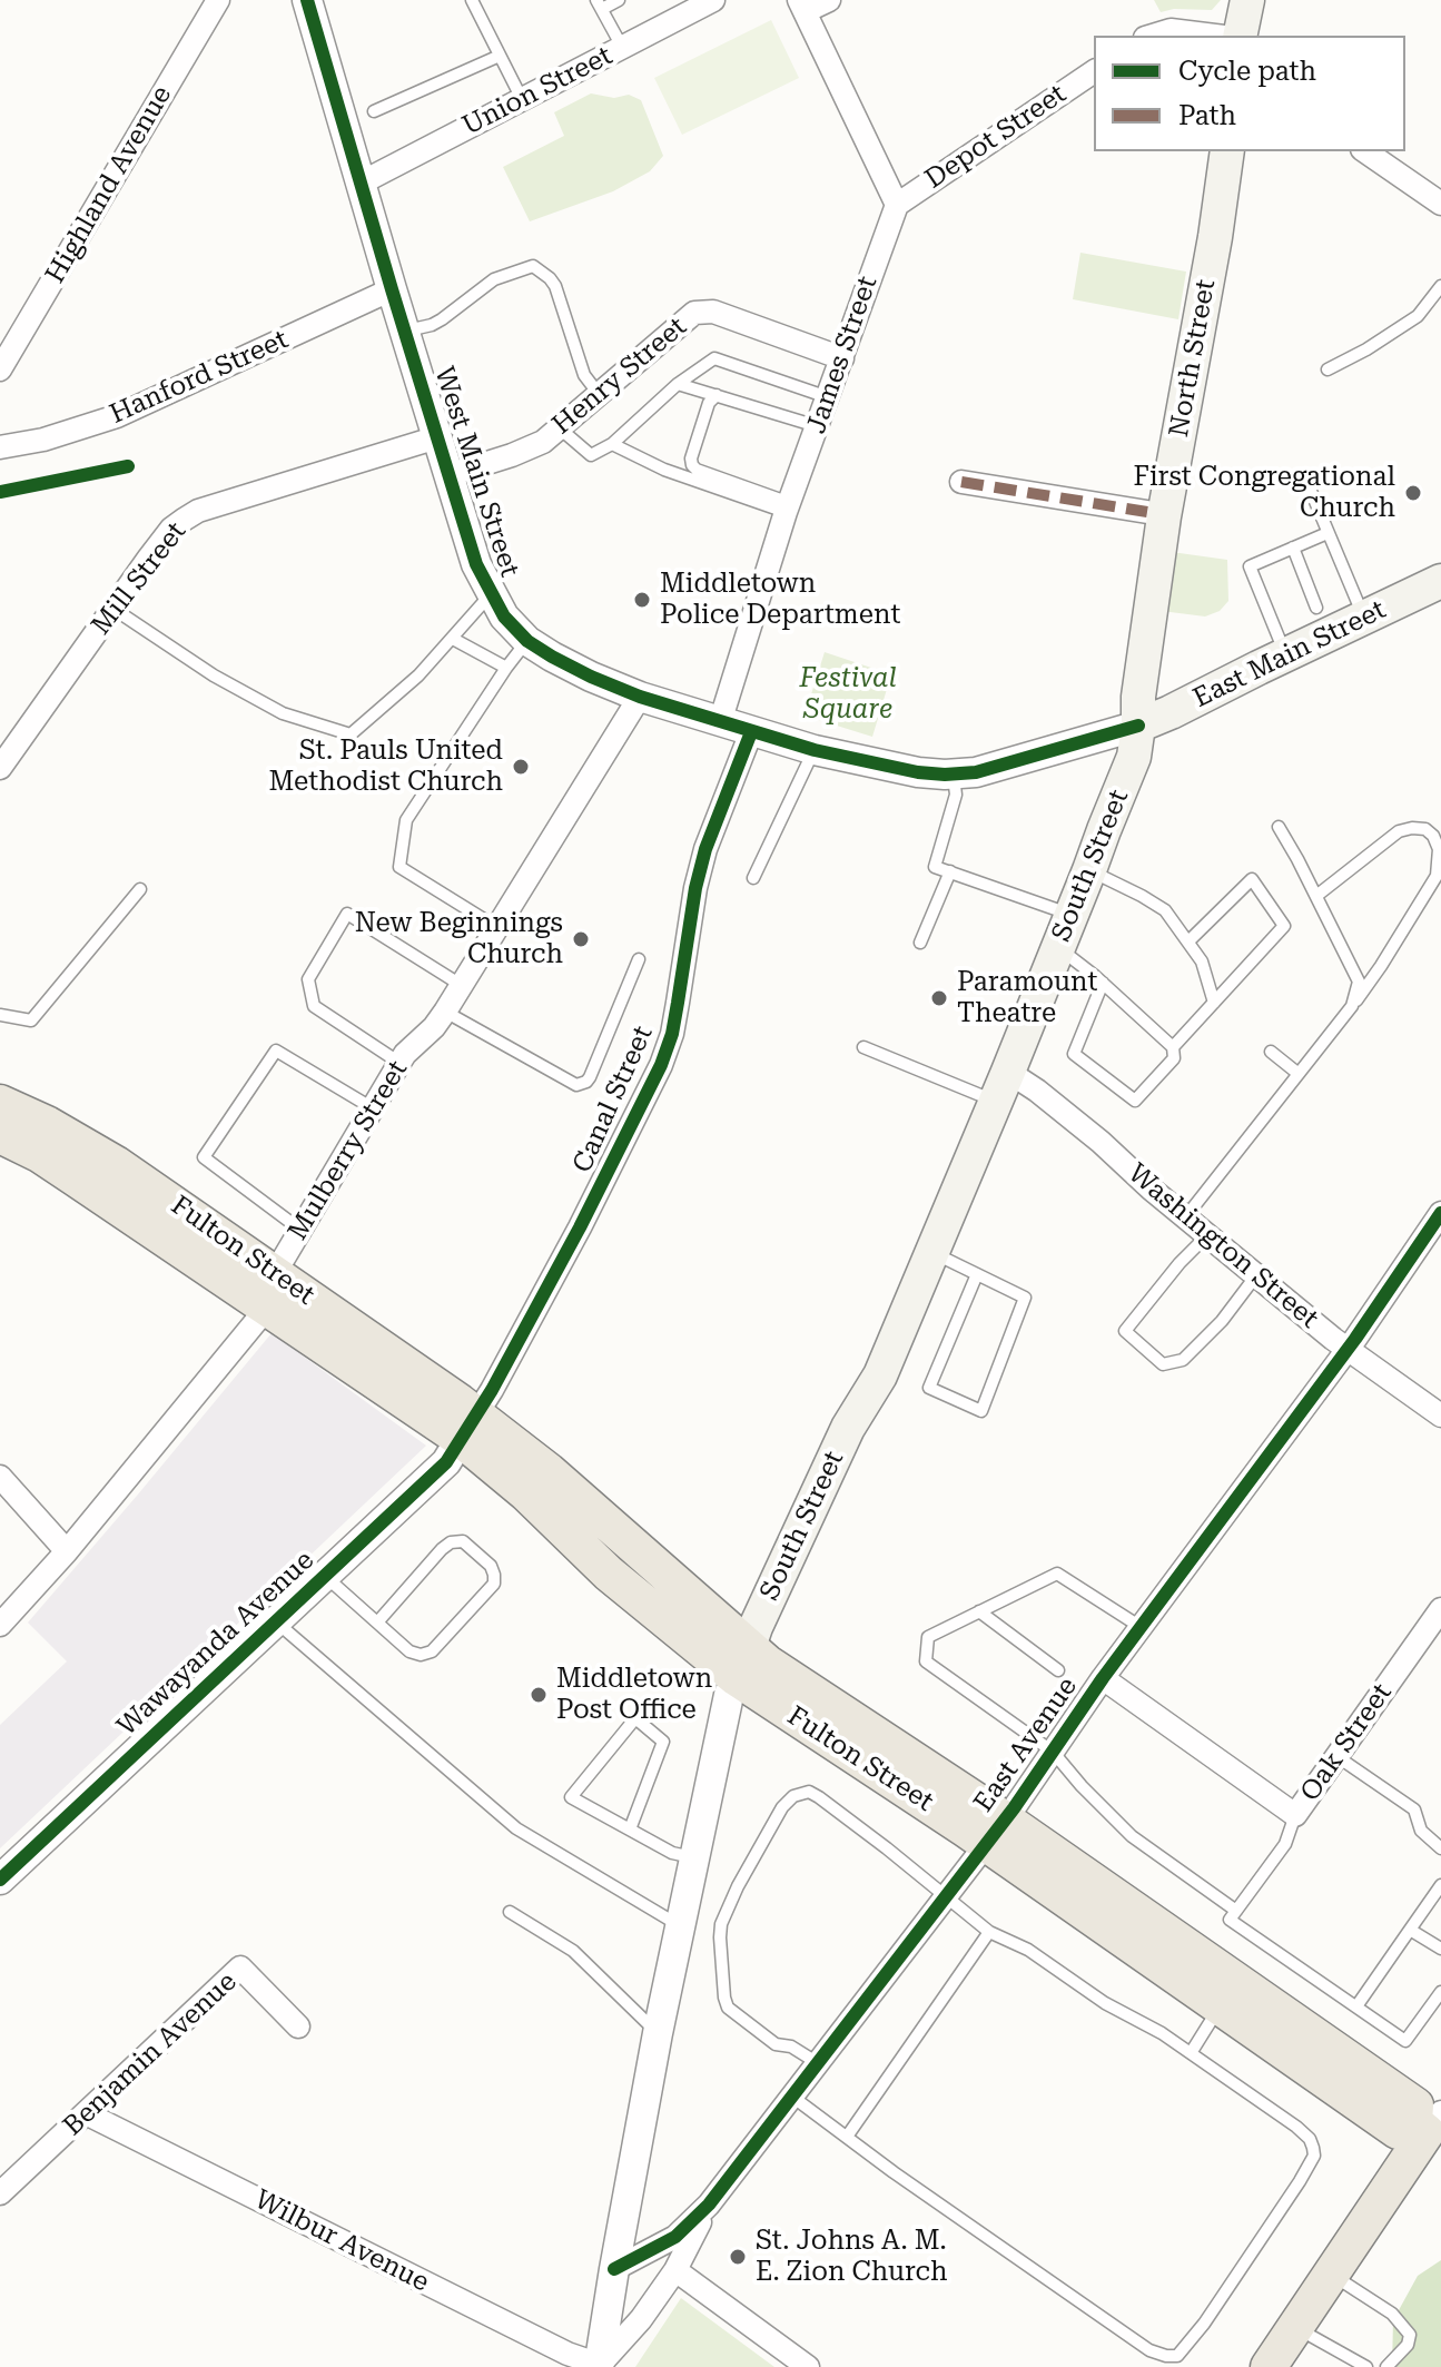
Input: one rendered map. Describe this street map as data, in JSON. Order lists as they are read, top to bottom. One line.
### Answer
{"streets":{"main road":["North Street","East Main Street","South Street","Fulton Street"],"street":["Union Street","Depot Street","Highland Avenue","James Street","Henry Street","Hanford Street","West Main Street","Mill Street","Canal Street","Mulberry Street","Washington Street","Wawayanda Avenue","Oak Street","East Avenue","Benjamin Avenue","Wilbur Avenue"]},"crossings":[["Union Street","West Main Street"],["Depot Street","James Street"],["James Street","Henry Street"],["James Street","West Main Street"],["North Street","West Main Street"],["North Street","East Main Street"],["North Street","South Street"],["Henry Street","West Main Street"],["Hanford Street","West Main Street"],["West Main Street","Mill Street"],["West Main Street","East Main Street"],["West Main Street","South Street"],["West Main Street","Canal Street"],["West Main Street","Mulberry Street"],["East Main Street","South Street"],["South Street","Washington Street"],["South Street","Fulton Street"],["South Street","East Avenue"],["South Street","Wilbur Avenue"],["Canal Street","Fulton Street"],["Canal Street","Wawayanda Avenue"],["Mulberry Street","Fulton Street"],["Washington Street","East Avenue"],["Fulton Street","Wawayanda Avenue"],["Fulton Street","East Avenue"],["Oak Street","East Avenue"],["East Avenue","Wilbur Avenue"],["Benjamin Avenue","Wilbur Avenue"]],"parks":["Festival Square"],"places":["First Congregational Church","Middletown Police Department","St. Pauls United Methodist Church","New Beginnings Church","Paramount Theatre","Middletown Post Office","St. Johns A. M. E. Zion Church"],"legend":["Cycle path","Path"]}
